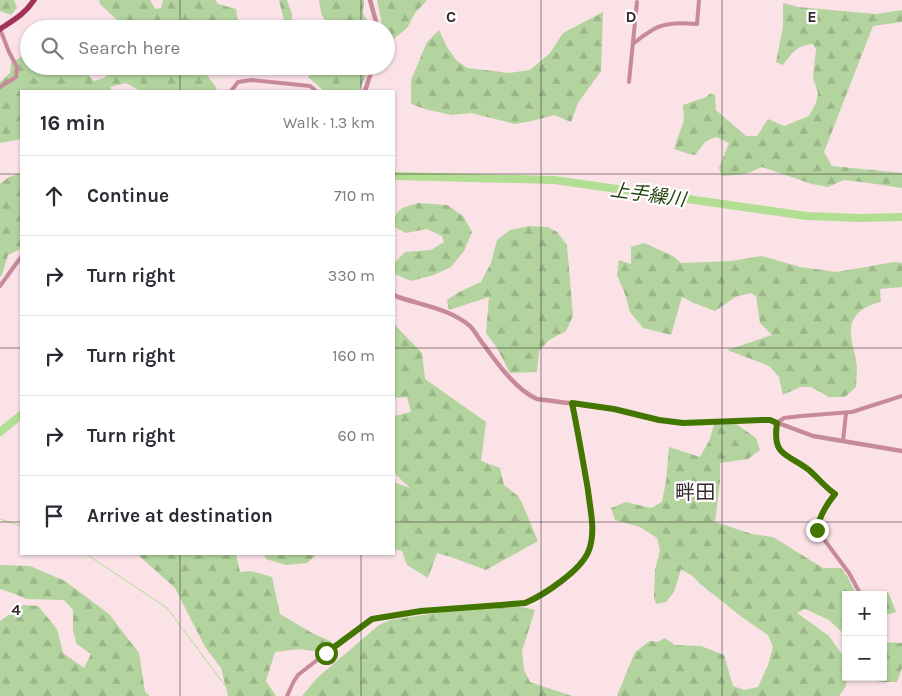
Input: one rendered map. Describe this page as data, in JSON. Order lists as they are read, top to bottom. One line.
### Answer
{"districts":["畔田"],"water":["上手繰川"],"page":{"search":"Search here","heading":["16 min","Walk · 1.3 km"],"list":[["Continue","710 m"],["Turn right","330 m"],["Turn right","160 m"],["Turn right","60 m"],"Arrive at destination"],"map_buttons":["+","−"]},"grid":{"columns":["C","D","E"],"rows":["4"]}}
